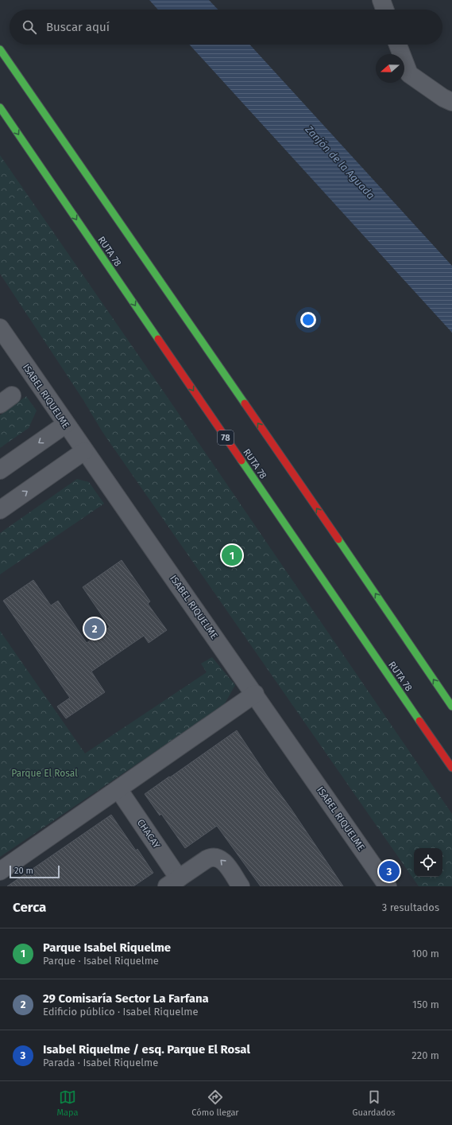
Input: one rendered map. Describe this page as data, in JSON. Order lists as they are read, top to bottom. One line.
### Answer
{"streets":{"highway":["RUTA 78","78"],"street":["ISABEL RIQUELME","CHACAY"]},"water":["Zanjón de la Aguada"],"parks":["Parque El Rosal"],"scale_bar":"20 m","north":"left","page":{"search":"Buscar aquí","pins":["1","2","3"],"scale":"20 m","heading":["Cerca","3 resultados"],"list":[{"mark":"1","name":"Parque Isabel Riquelme","note":"Parque · Isabel Riquelme","value":"100 m"},{"mark":"2","name":"29 Comisaría Sector La Farfana","note":"Edificio público · Isabel Riquelme","value":"150 m"},{"mark":"3","name":"Isabel Riquelme / esq. Parque El Rosal","note":"Parada · Isabel Riquelme","value":"220 m"}],"nav":["Mapa","Cómo llegar","Guardados"]}}
